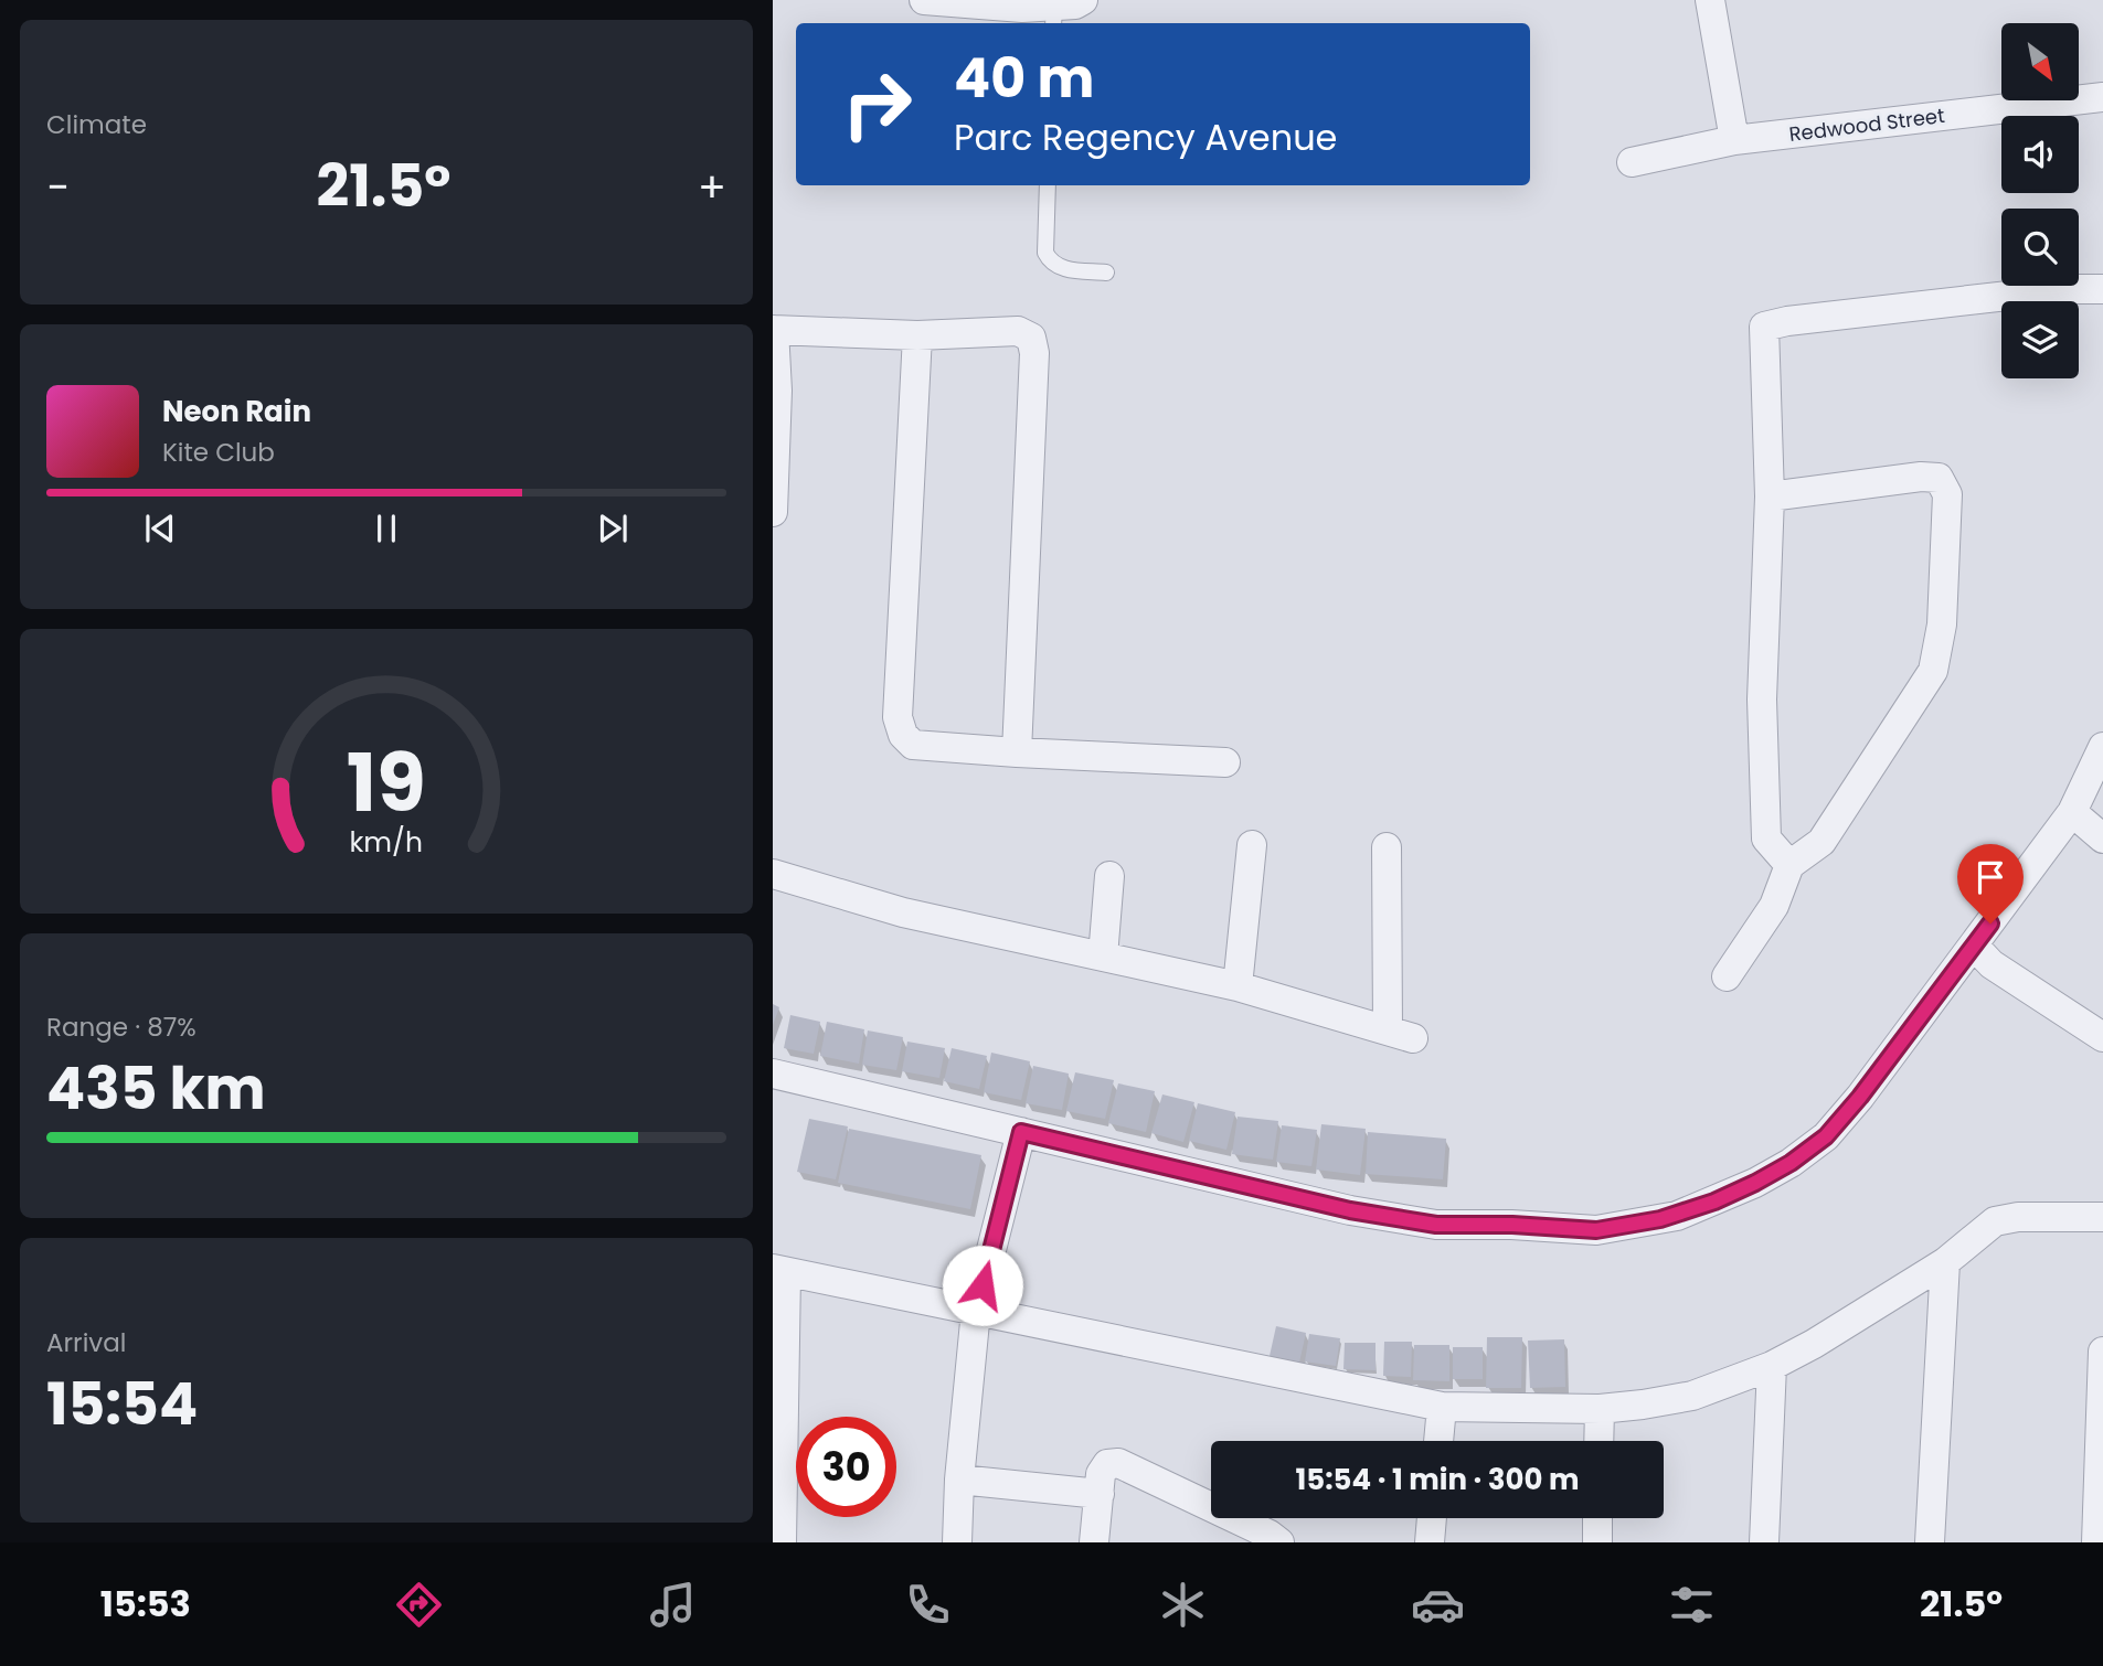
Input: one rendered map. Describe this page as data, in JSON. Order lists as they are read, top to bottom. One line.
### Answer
{"streets":{"street":["Redwood Street"]},"north":"bottom right","page":{"tile":["Climate",["Range · 87%","435 km"],["Arrival","15:54"]],"turn":["40 m","Parc Regency Avenue"],"heat":["−","21.5°","+"],"song":["Neon Rain","Kite Club"],"limit":"30","trip":"15:54 · 1 min · 300 m","tabs":["15:53","21.5°"],"gauge":["19","km/h"]}}
